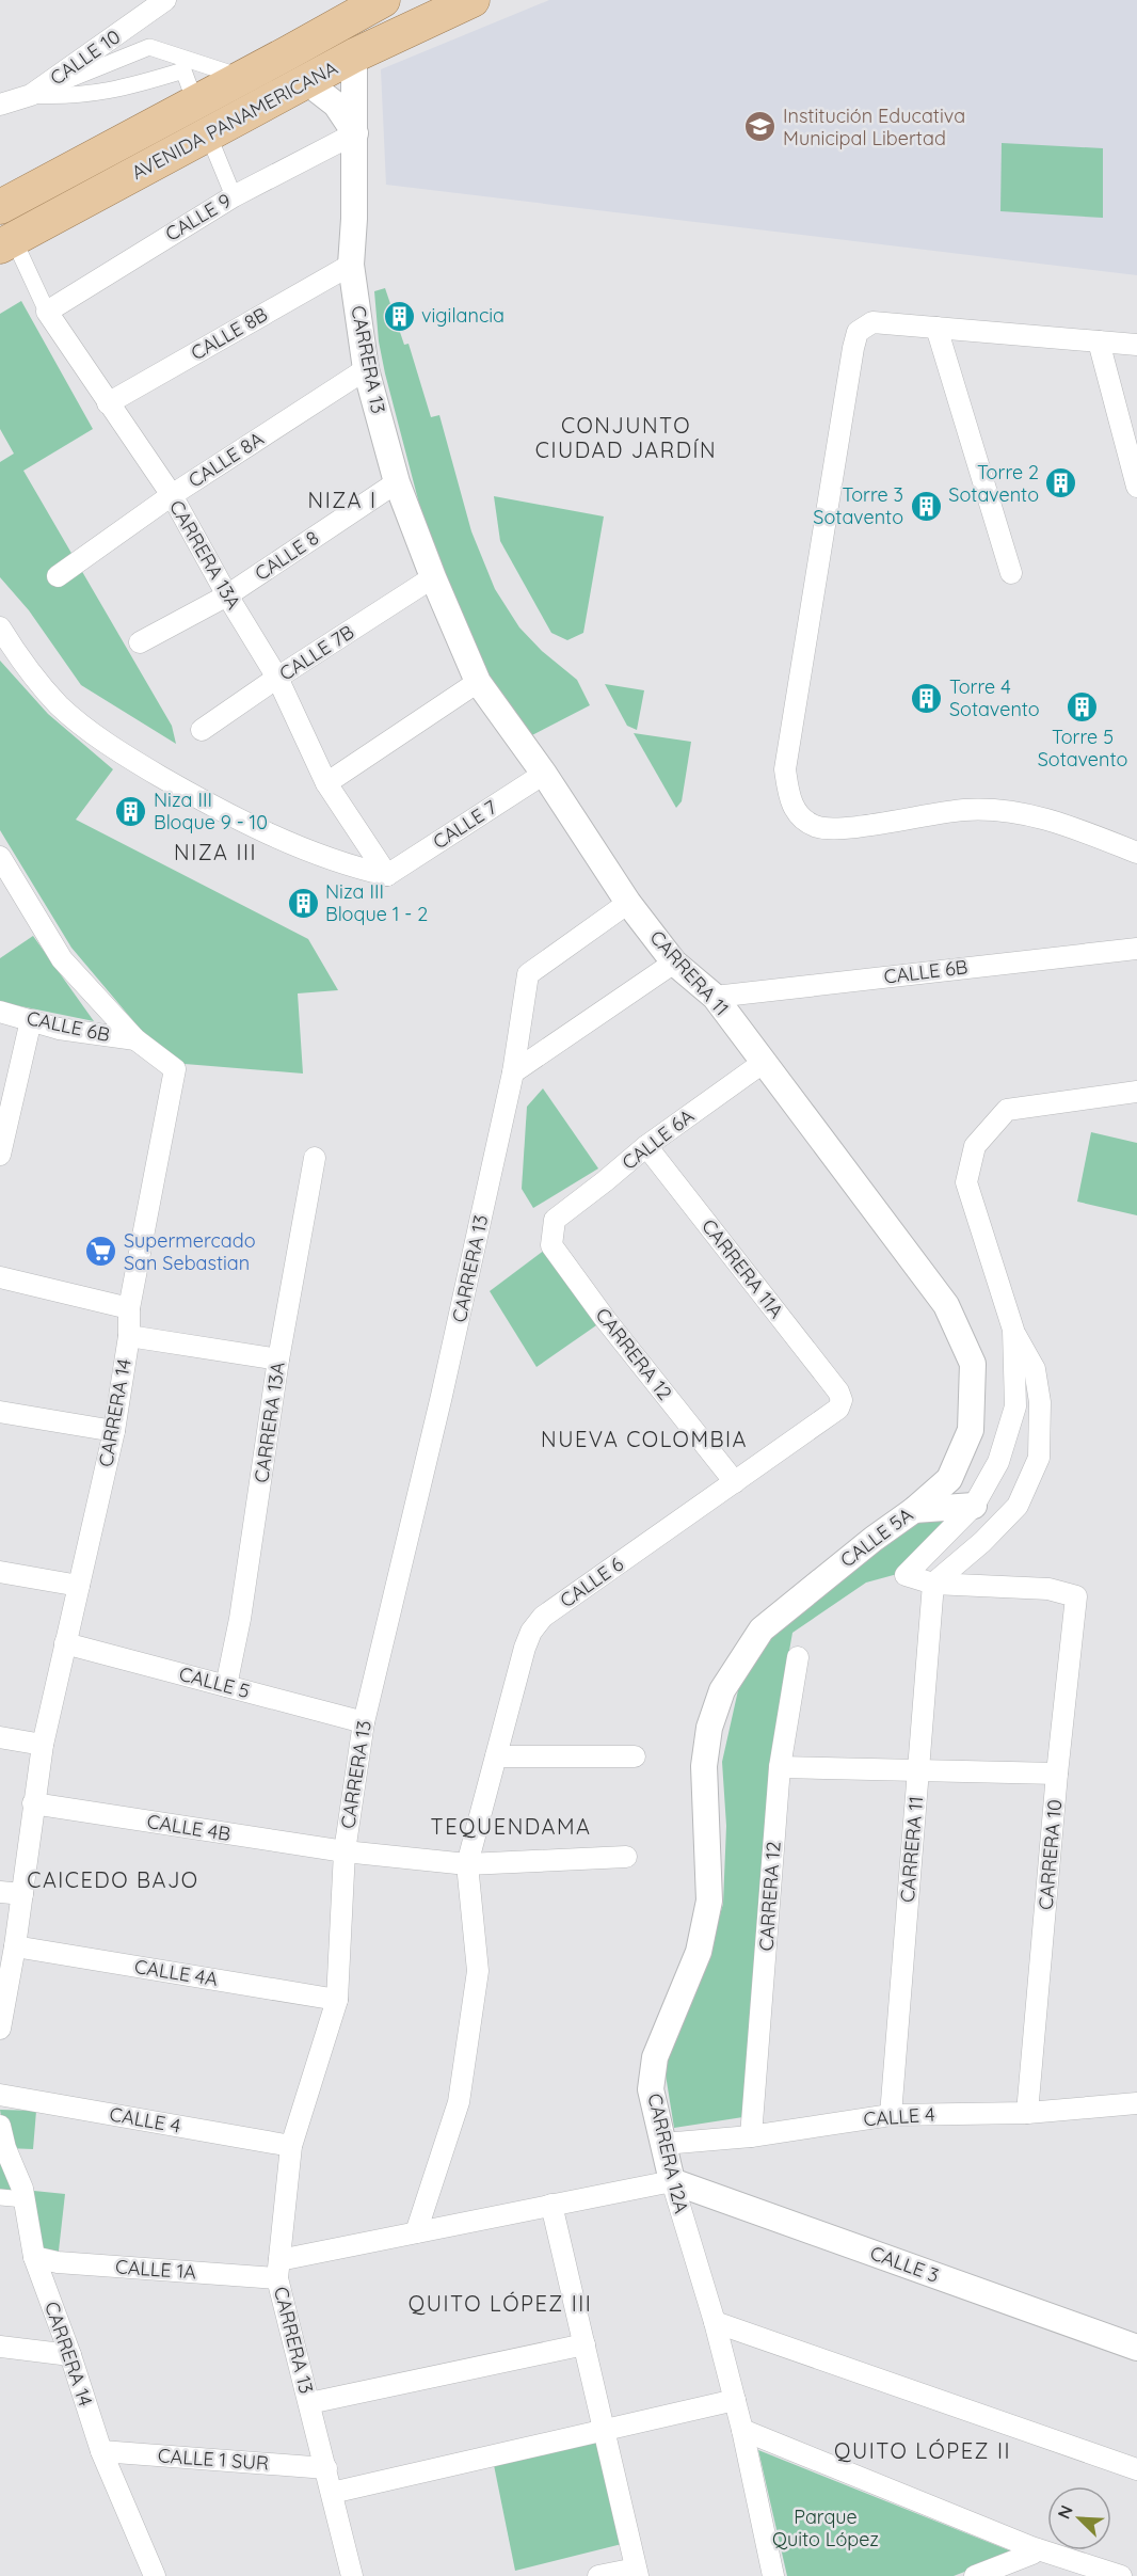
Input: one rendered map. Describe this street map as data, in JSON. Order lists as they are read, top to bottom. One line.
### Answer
{"streets":{"main road":["AVENIDA PANAMERICANA"],"street":["CALLE 10","CALLE 9","CALLE 8B","CARRERA 13","CALLE 8A","CARRERA 13A","CALLE 8","CALLE 7B","CALLE 7","CALLE 6B","CARRERA 11","CALLE 6A","CARRERA 11A","CARRERA 12","CARRERA 14","CALLE 5A","CALLE 6","CALLE 5","CALLE 4B","CARRERA 10","CALLE 4A","CALLE 4","CARRERA 12A","CALLE 3","CALLE 1A","CALLE 1 SUR"]},"crossings":[["AVENIDA PANAMERICANA","CARRERA 13"],["AVENIDA PANAMERICANA","CARRERA 13A"],["CALLE 9","CARRERA 13"],["CALLE 9","CARRERA 13A"],["CALLE 8B","CARRERA 13"],["CALLE 8B","CARRERA 13A"],["CARRERA 13","CALLE 8A"],["CARRERA 13","CALLE 8"],["CARRERA 13","CALLE 7B"],["CARRERA 13","CARRERA 11"],["CARRERA 13","CALLE 5"],["CARRERA 13","CALLE 4B"],["CARRERA 13","CALLE 4A"],["CARRERA 13","CALLE 4"],["CARRERA 13","CALLE 1A"],["CARRERA 13","CALLE 1 SUR"],["CALLE 8A","CARRERA 13A"],["CARRERA 13A","CALLE 8"],["CARRERA 13A","CALLE 7B"],["CARRERA 13A","CALLE 7"],["CARRERA 13A","CALLE 5"],["CALLE 7B","CARRERA 11"],["CALLE 7","CARRERA 11"],["CALLE 6B","CARRERA 11"],["CALLE 6B","CARRERA 14"],["CARRERA 11","CALLE 6A"],["CARRERA 11","CALLE 5A"],["CARRERA 11","CARRERA 10"],["CARRERA 11","CALLE 4"],["CALLE 6A","CARRERA 11A"],["CALLE 6A","CARRERA 12"],["CARRERA 11A","CALLE 6"],["CARRERA 12","CALLE 6"],["CARRERA 12","CALLE 4"],["CARRERA 14","CALLE 5"],["CARRERA 14","CALLE 4B"],["CARRERA 14","CALLE 4A"],["CARRERA 14","CALLE 1A"],["CARRERA 14","CALLE 1 SUR"],["CALLE 5A","CARRERA 12A"],["CALLE 6","CALLE 4B"],["CARRERA 10","CALLE 4"],["CALLE 4","CARRERA 12A"],["CARRERA 12A","CALLE 3"],["CARRERA 12A","CALLE 1A"],["CALLE 3","CALLE 1A"]],"districts":["CONJUNTO CIUDAD JARDÍN","NIZA I","NIZA III","NUEVA COLOMBIA","TEQUENDAMA","CAICEDO BAJO","QUITO LÓPEZ III","QUITO LÓPEZ II"],"parks":["Parque Quito López"],"places":{"school or university":["Institución Educativa Municipal Libertad"],"building":["vigilancia","Torre 2 Sotavento","Torre 3 Sotavento","Torre 4 Sotavento","Torre 5 Sotavento","Niza III Bloque 9 - 10","Niza III Bloque 1 - 2"],"supermarket":["Supermercado San Sebastian"]},"north":"top left"}
